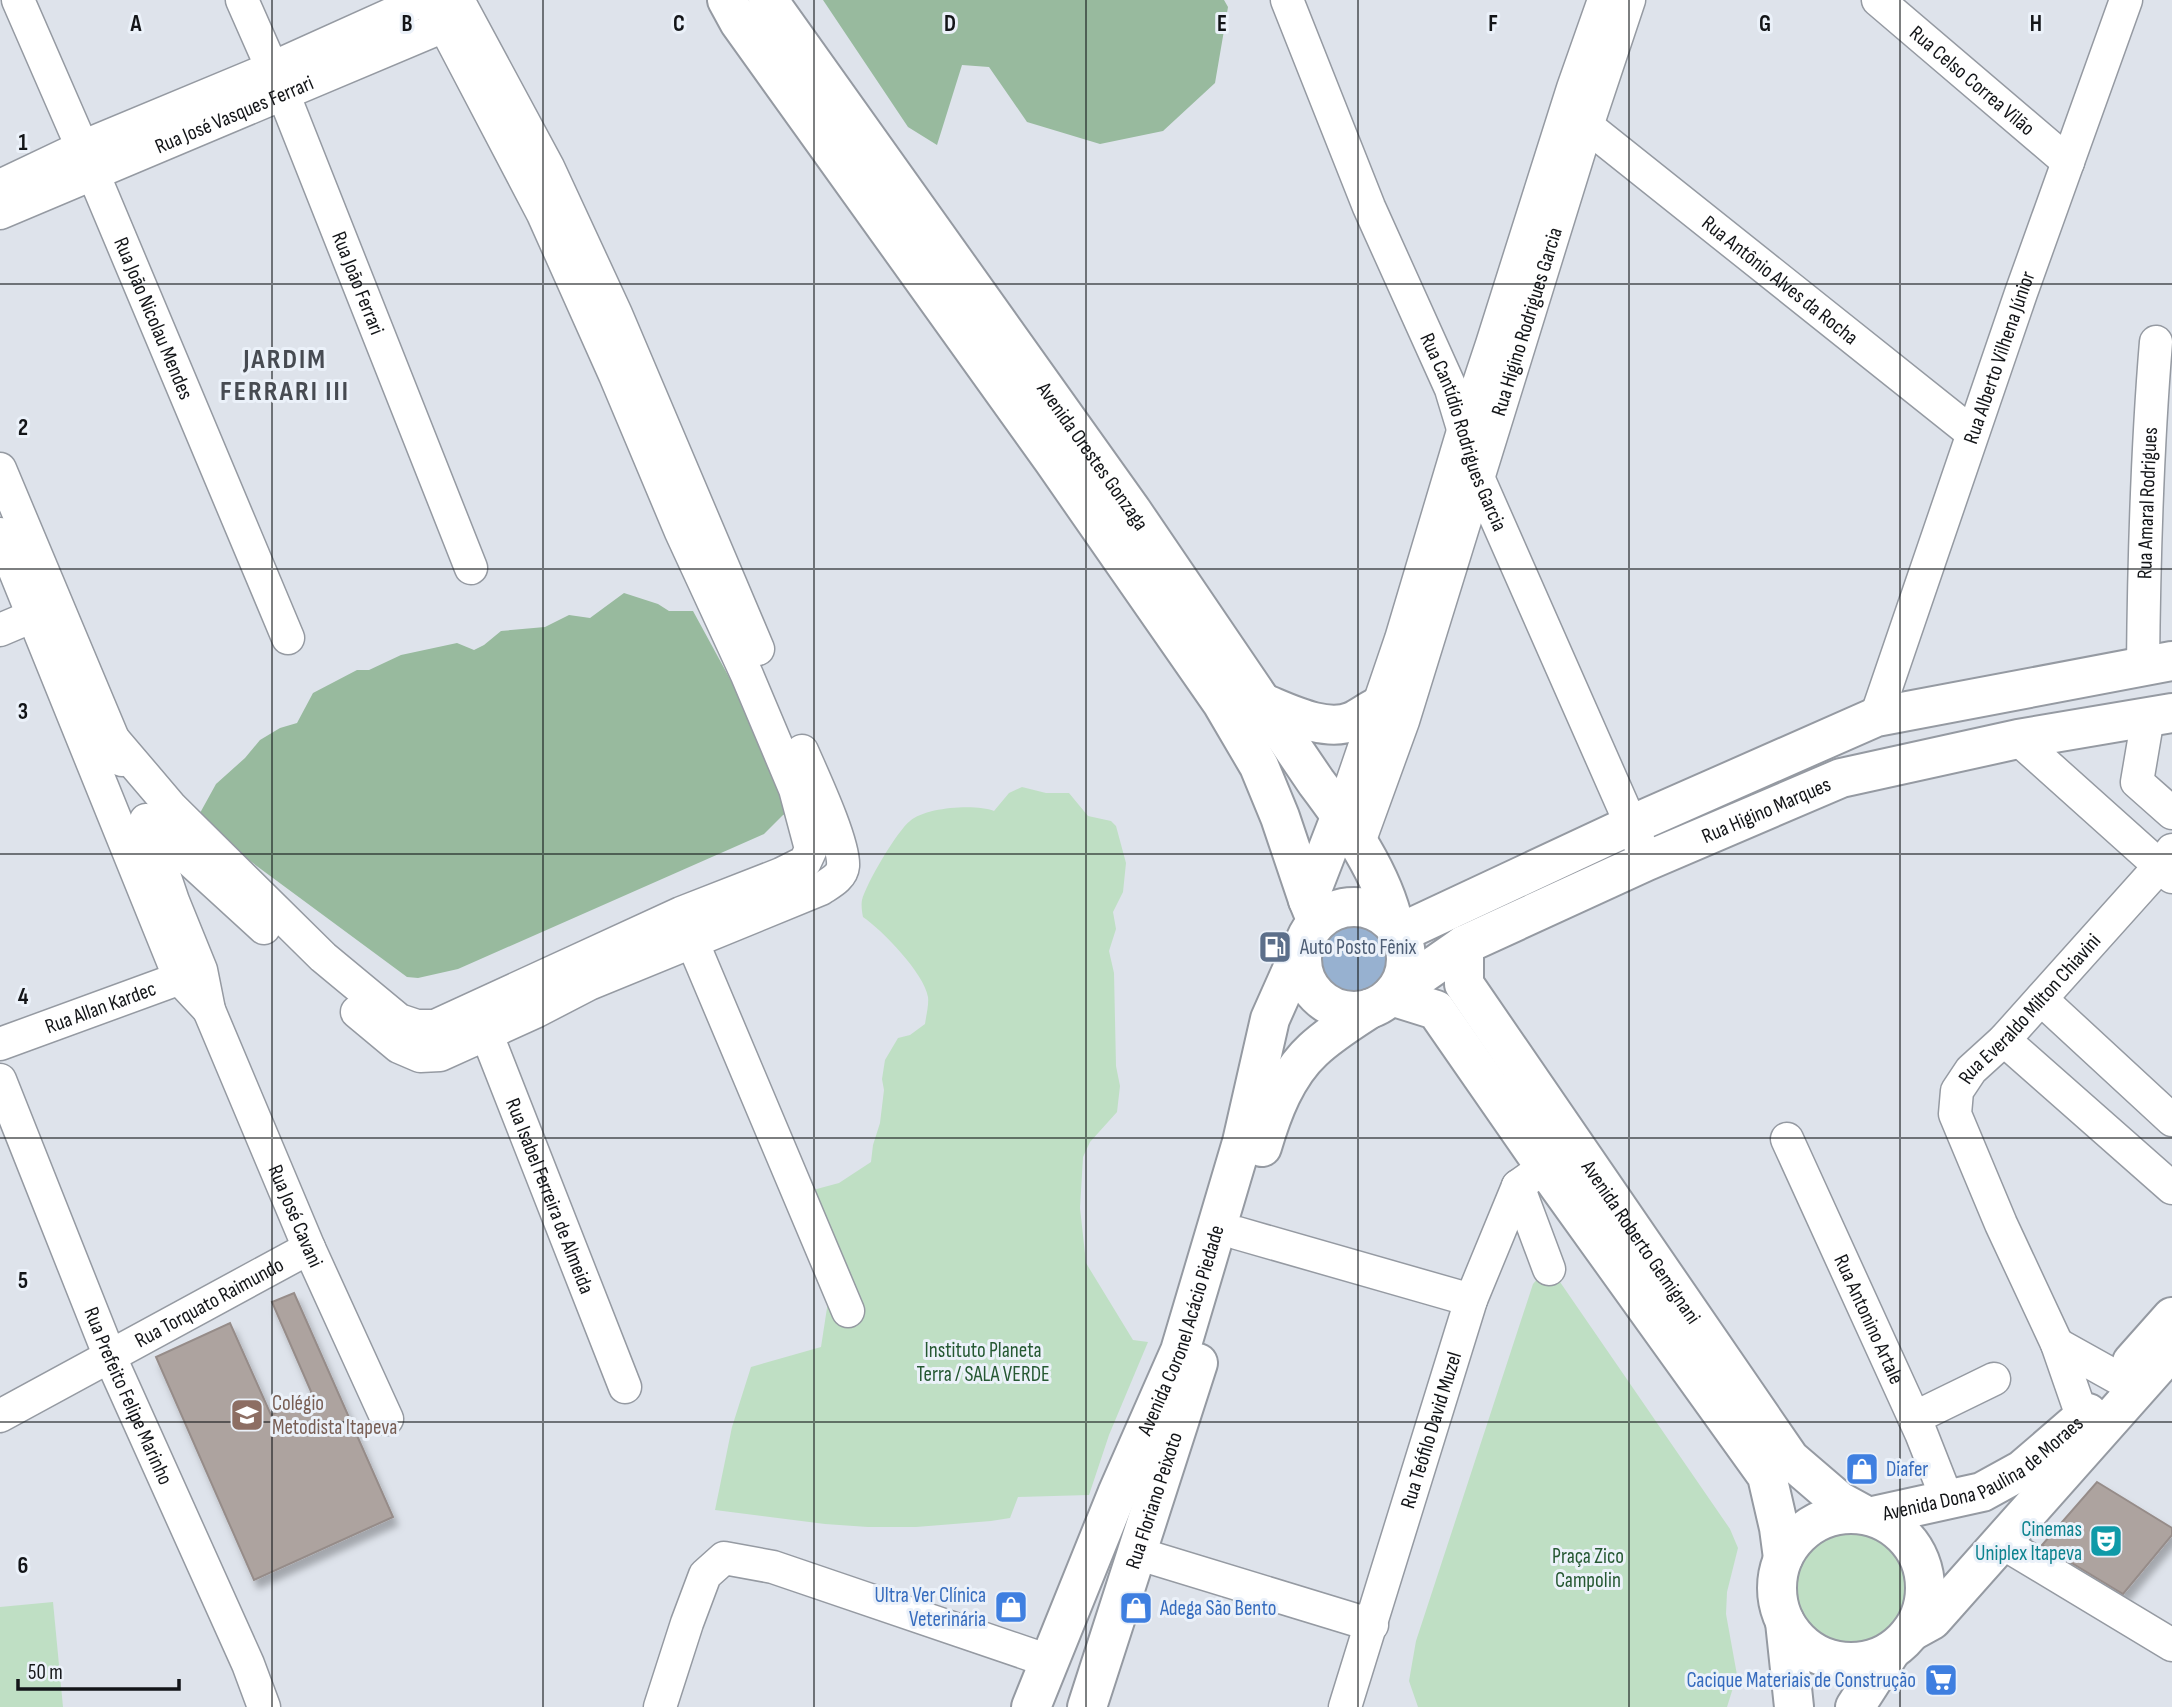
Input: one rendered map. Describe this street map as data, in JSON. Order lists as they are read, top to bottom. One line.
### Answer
{"streets":{"main road":["Avenida Orestes Gonzaga","Rua Higino Marques","Avenida Roberto Gemignani","Avenida Coronel Acácio Piedade","Avenida Dona Paulina de Moraes","Rua Floriano Peixoto"],"street":["Rua Celso Correa Vilão","Rua José Vasques Ferrari","Rua Antônio Alves da Rocha","Rua João Ferrari","Rua João Nicolau Mendes","Rua Higino Rodrigues Garcia","Rua Alberto Vilhena Júnior","Rua Cantídio Rodrigues Garcia","Rua Amaral Rodrigues","Rua Allan Kardec","Rua Everaldo Milton Chiavini","Rua Isabel Ferreira de Almeida","Rua José Cavani","Rua Torquato Raimundo","Rua Antonino Artale","Rua Prefeito Felipe Marinho","Rua Teófilo David Muzel"]},"crossings":[["Rua Celso Correa Vilão","Rua Alberto Vilhena Júnior"],["Rua José Vasques Ferrari","Rua João Ferrari"],["Rua José Vasques Ferrari","Rua João Nicolau Mendes"],["Rua Antônio Alves da Rocha","Rua Higino Rodrigues Garcia"],["Rua Antônio Alves da Rocha","Rua Alberto Vilhena Júnior"],["Rua Higino Rodrigues Garcia","Rua Cantídio Rodrigues Garcia"],["Rua Higino Rodrigues Garcia","Avenida Orestes Gonzaga"],["Rua Higino Rodrigues Garcia","Avenida Coronel Acácio Piedade"],["Rua Alberto Vilhena Júnior","Rua Higino Marques"],["Rua Cantídio Rodrigues Garcia","Rua Higino Marques"],["Avenida Orestes Gonzaga","Rua Higino Marques"],["Avenida Orestes Gonzaga","Avenida Roberto Gemignani"],["Avenida Orestes Gonzaga","Avenida Coronel Acácio Piedade"],["Avenida Orestes Gonzaga","Rua Floriano Peixoto"],["Rua Amaral Rodrigues","Rua Higino Marques"],["Rua Higino Marques","Avenida Roberto Gemignani"],["Rua Higino Marques","Avenida Coronel Acácio Piedade"],["Rua Higino Marques","Rua Floriano Peixoto"],["Rua Allan Kardec","Rua José Cavani"],["Rua Everaldo Milton Chiavini","Avenida Dona Paulina de Moraes"],["Rua José Cavani","Rua Torquato Raimundo"],["Avenida Roberto Gemignani","Avenida Coronel Acácio Piedade"],["Avenida Roberto Gemignani","Rua Teófilo David Muzel"],["Avenida Roberto Gemignani","Avenida Dona Paulina de Moraes"],["Avenida Roberto Gemignani","Rua Floriano Peixoto"],["Rua Torquato Raimundo","Rua Prefeito Felipe Marinho"],["Rua Antonino Artale","Avenida Dona Paulina de Moraes"],["Avenida Coronel Acácio Piedade","Rua Floriano Peixoto"]],"districts":["JARDIM FERRARI III"],"parks":["Instituto Planeta Terra / SALA VERDE","Praça Zico Campolin"],"places":{"fuel station":["Auto Posto Fênix"],"school or university":["Colégio Metodista Itapeva"],"shop":["Diafer","Ultra Ver Clínica Veterinária","Adega São Bento"],"theatre":["Cinemas Uniplex Itapeva"],"supermarket":["Cacique Materiais de Construção"]},"scale_bar":"50 m","grid":{"columns":["A","B","C","D","E","F","G","H"],"rows":["1","2","3","4","5","6"]}}
